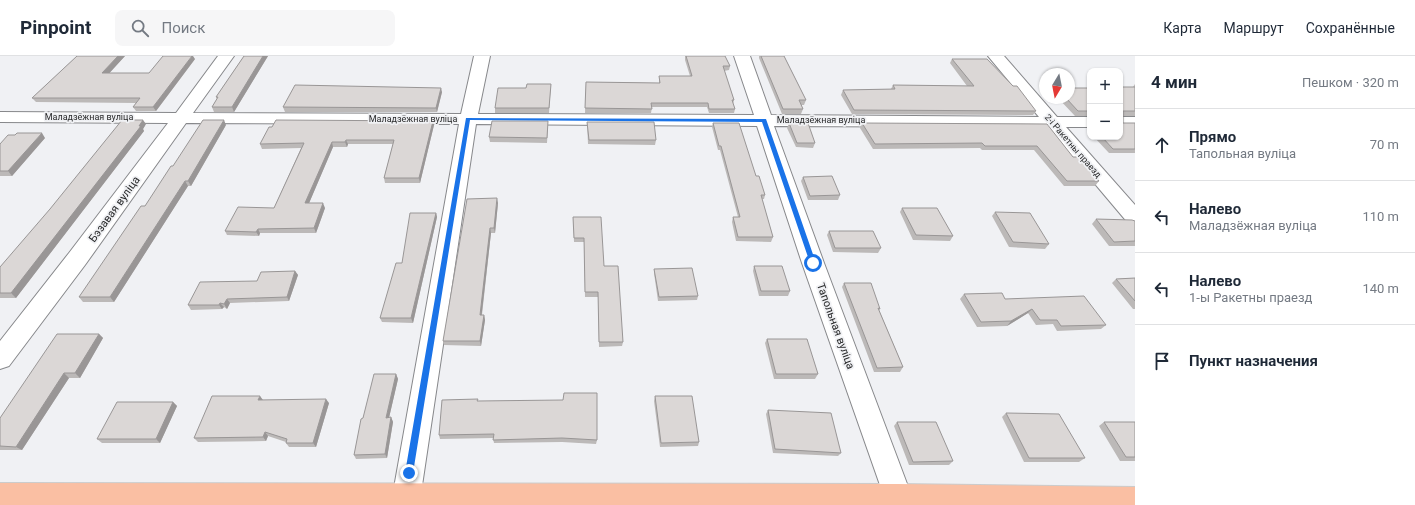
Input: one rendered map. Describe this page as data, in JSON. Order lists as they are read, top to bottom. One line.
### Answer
{"streets":{"street":["Маладзёжная вуліца","2-і Ракетны праезд","Бэзавая вуліца","Тапольная вуліца"]},"crossings":[["Маладзёжная вуліца","2-і Ракетны праезд"],["Маладзёжная вуліца","Бэзавая вуліца"],["Маладзёжная вуліца","Тапольная вуліца"]],"north":"bottom","page":{"header":"Pinpoint","search":"Поиск","nav":["Карта","Маршрут","Сохранённые"],"heading":["4 мин","Пешком · 320 m"],"map_buttons":["+","−"],"list":[["Прямо","Тапольная вуліца","70 m"],["Налево","Маладзёжная вуліца","110 m"],["Налево","1-ы Ракетны праезд","140 m"],"Пункт назначения"]}}
